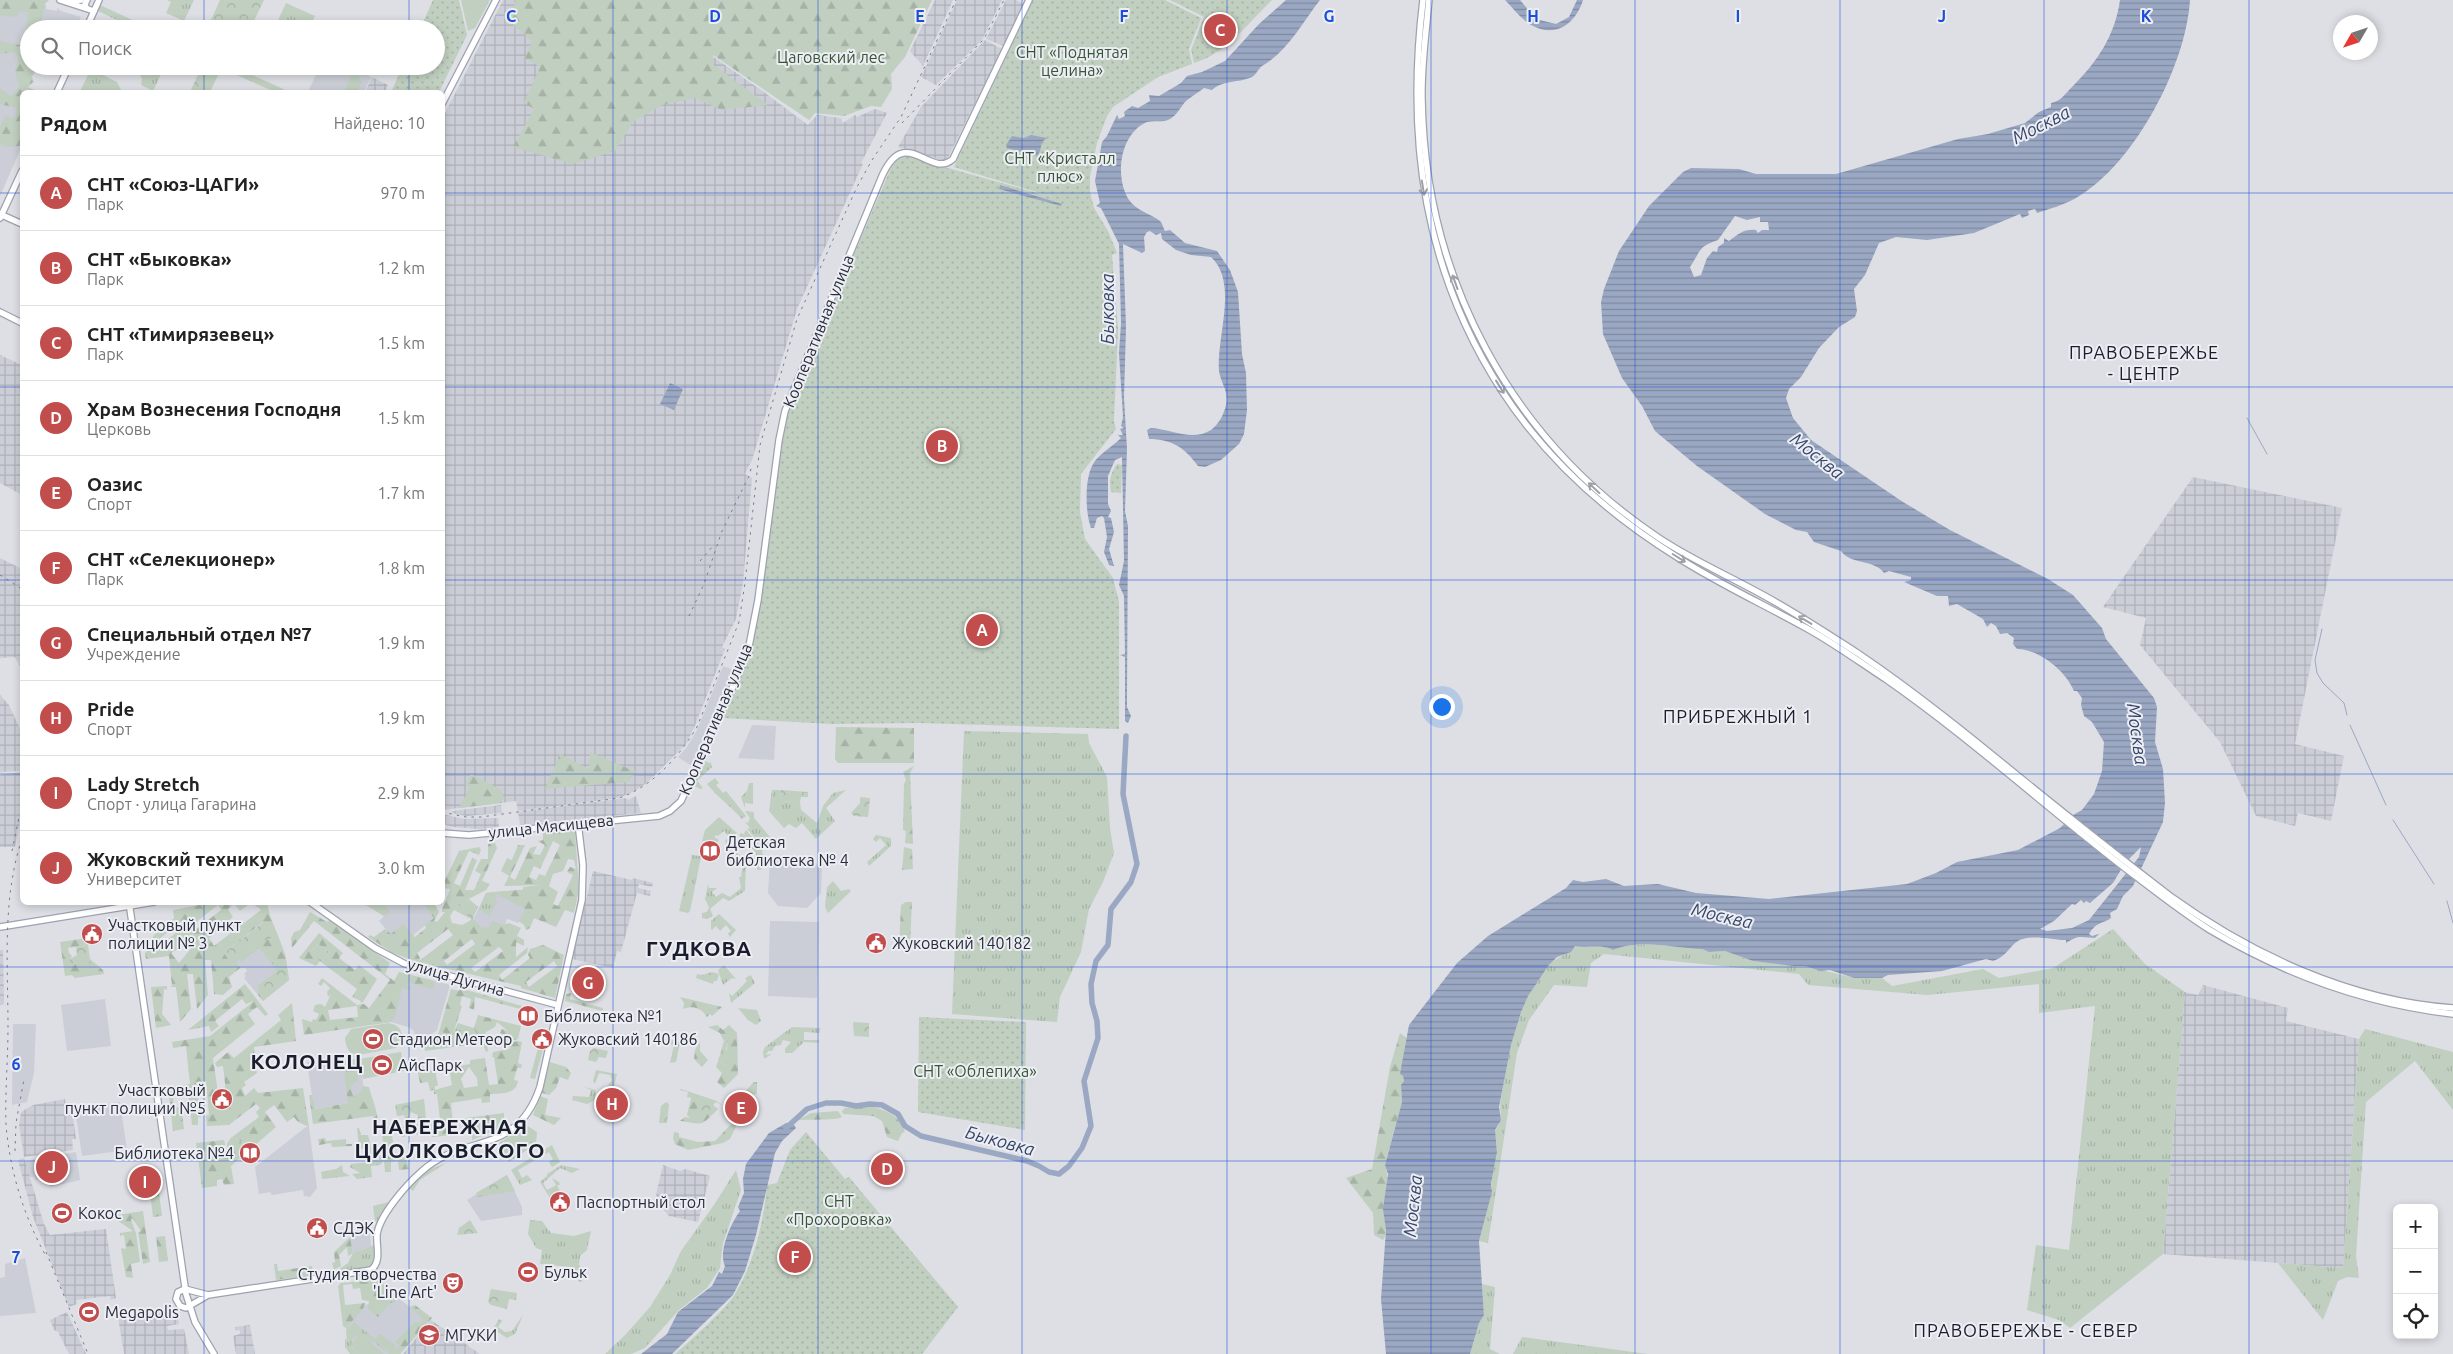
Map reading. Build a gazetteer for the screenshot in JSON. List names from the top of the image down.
{
  "streets": {
    "main road": ["Кооперативная улица", "улица Мясищева", "улица Дугина"]
  },
  "crossings": [
    ["Кооперативная улица", "улица Мясищева"]
  ],
  "districts": [
    "ПРАВОБЕРЕЖЬЕ - ЦЕНТР",
    "ПРИБРЕЖНЫЙ 1",
    "ГУДКОВА",
    "КОЛОНЕЦ",
    "НАБЕРЕЖНАЯ ЦИОЛКОВСКОГО",
    "ПРАВОБЕРЕЖЬЕ - СЕВЕР"
  ],
  "water": ["Москва", "Быковка"],
  "parks": [
    "СНТ «Поднятая целина»",
    "Цаговский лес",
    "СНТ «Кристалл плюс»",
    "СНТ «Облепиха»",
    "СНТ «Прохоровка»"
  ],
  "places": {
    "library": ["Детская библиотека № 4", "Библиотека №1", "Библиотека №4"],
    "public building": [
      "Участковый пункт полиции № 3",
      "Жуковский 140182",
      "Жуковский 140186",
      "Участковый пункт полиции №5",
      "Паспортный стол",
      "СДЭК"
    ],
    "sports": [
      "Стадион Метеор",
      "АйсПарк",
      "Кокос",
      "Бульк",
      "Megapolis"
    ],
    "theatre": ["Студия творчества 'Line Art'"],
    "school or university": ["МГУКИ"]
  },
  "north": "bottom left",
  "page": {
    "pins": [
      "C",
      "B",
      "A",
      "G",
      "H",
      "E",
      "J",
      "D",
      "I",
      "F"
    ],
    "search": "Поиск",
    "heading": ["Рядом", "Найдено: 10"],
    "list": [
      {
        "mark": "A",
        "name": "СНТ «Союз-ЦАГИ»",
        "note": "Парк",
        "value": "970 m"
      },
      {
        "mark": "B",
        "name": "СНТ «Быковка»",
        "note": "Парк",
        "value": "1.2 km"
      },
      {
        "mark": "C",
        "name": "СНТ «Тимирязевец»",
        "note": "Парк",
        "value": "1.5 km"
      },
      {
        "mark": "D",
        "name": "Храм Вознесения Господня",
        "note": "Церковь",
        "value": "1.5 km"
      },
      {
        "mark": "E",
        "name": "Оазис",
        "note": "Спорт",
        "value": "1.7 km"
      },
      {
        "mark": "F",
        "name": "СНТ «Селекционер»",
        "note": "Парк",
        "value": "1.8 km"
      },
      {
        "mark": "G",
        "name": "Специальный отдел №7",
        "note": "Учреждение",
        "value": "1.9 km"
      },
      {
        "mark": "H",
        "name": "Pride",
        "note": "Спорт",
        "value": "1.9 km"
      },
      {
        "mark": "I",
        "name": "Lady Stretch",
        "note": "Спорт · улица Гагарина",
        "value": "2.9 km"
      },
      {
        "mark": "J",
        "name": "Жуковский техникум",
        "note": "Университет",
        "value": "3.0 km"
      }
    ],
    "map_buttons": ["+", "−"]
  },
  "grid": {
    "columns": [
      "C",
      "D",
      "E",
      "F",
      "G",
      "H",
      "I",
      "J",
      "K"
    ],
    "rows": ["6", "7"]
  }
}
